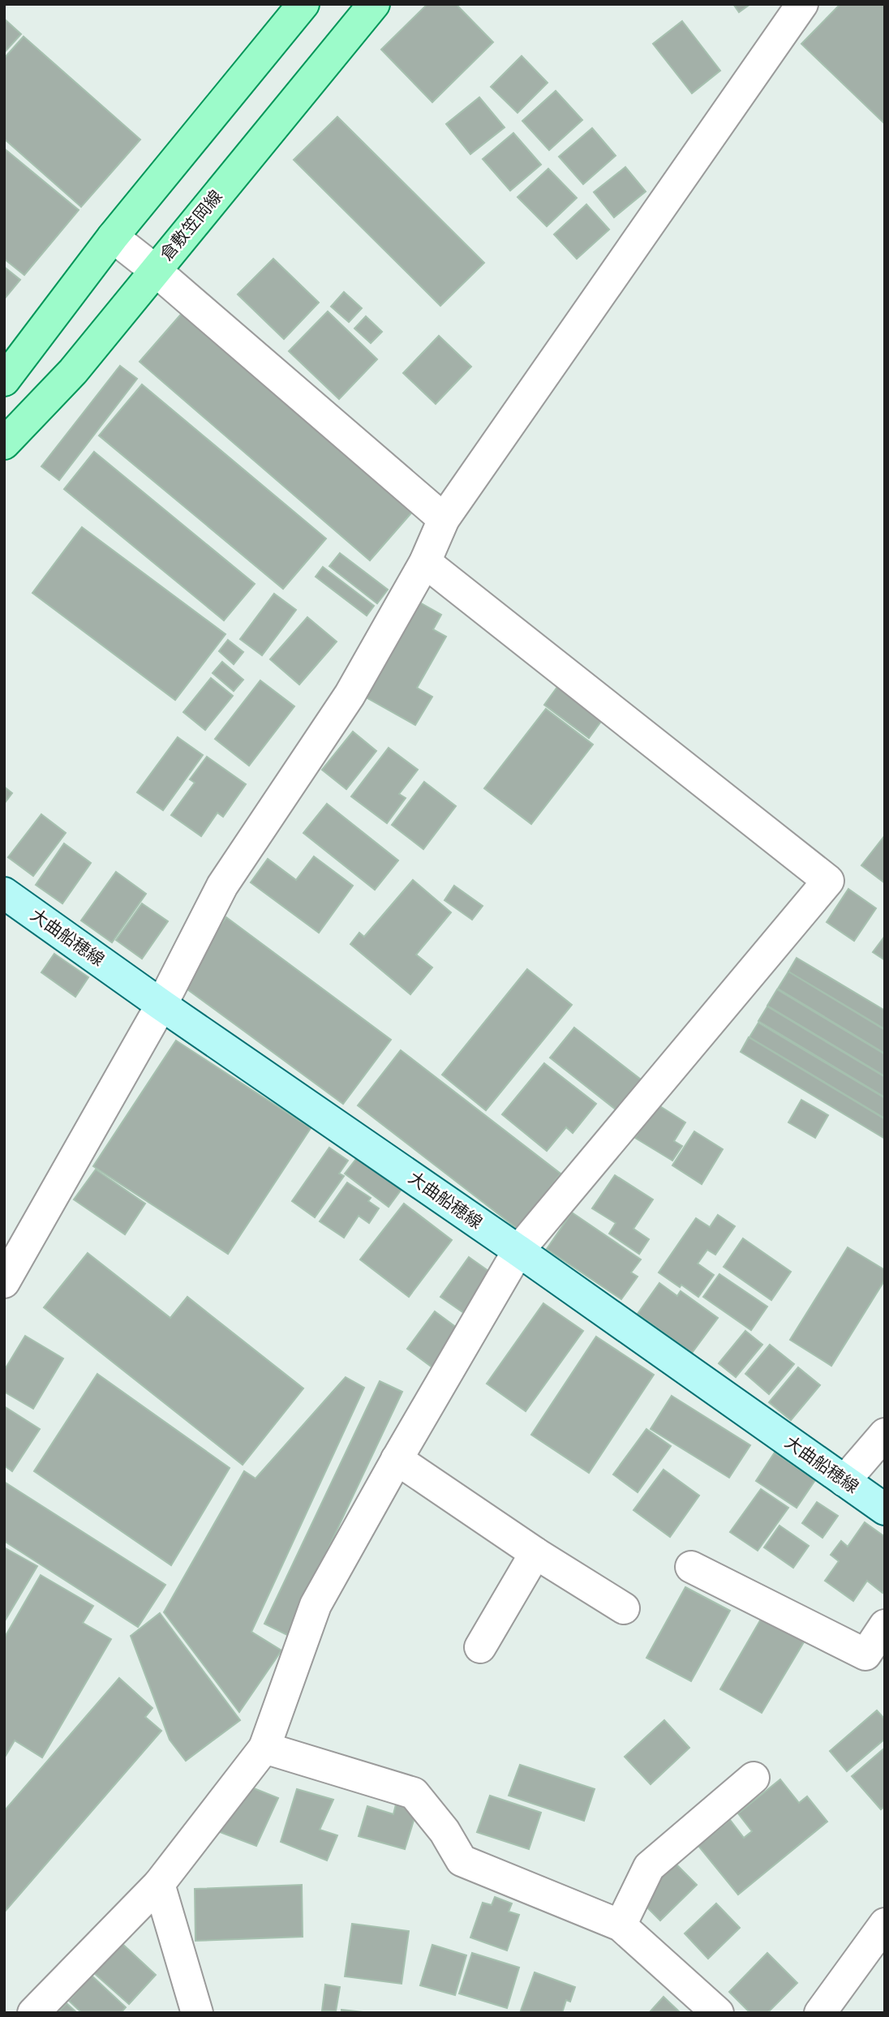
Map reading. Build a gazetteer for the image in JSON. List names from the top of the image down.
{
  "streets": {
    "main road": ["倉敷笠岡線", "大曲船穂線"]
  }
}
